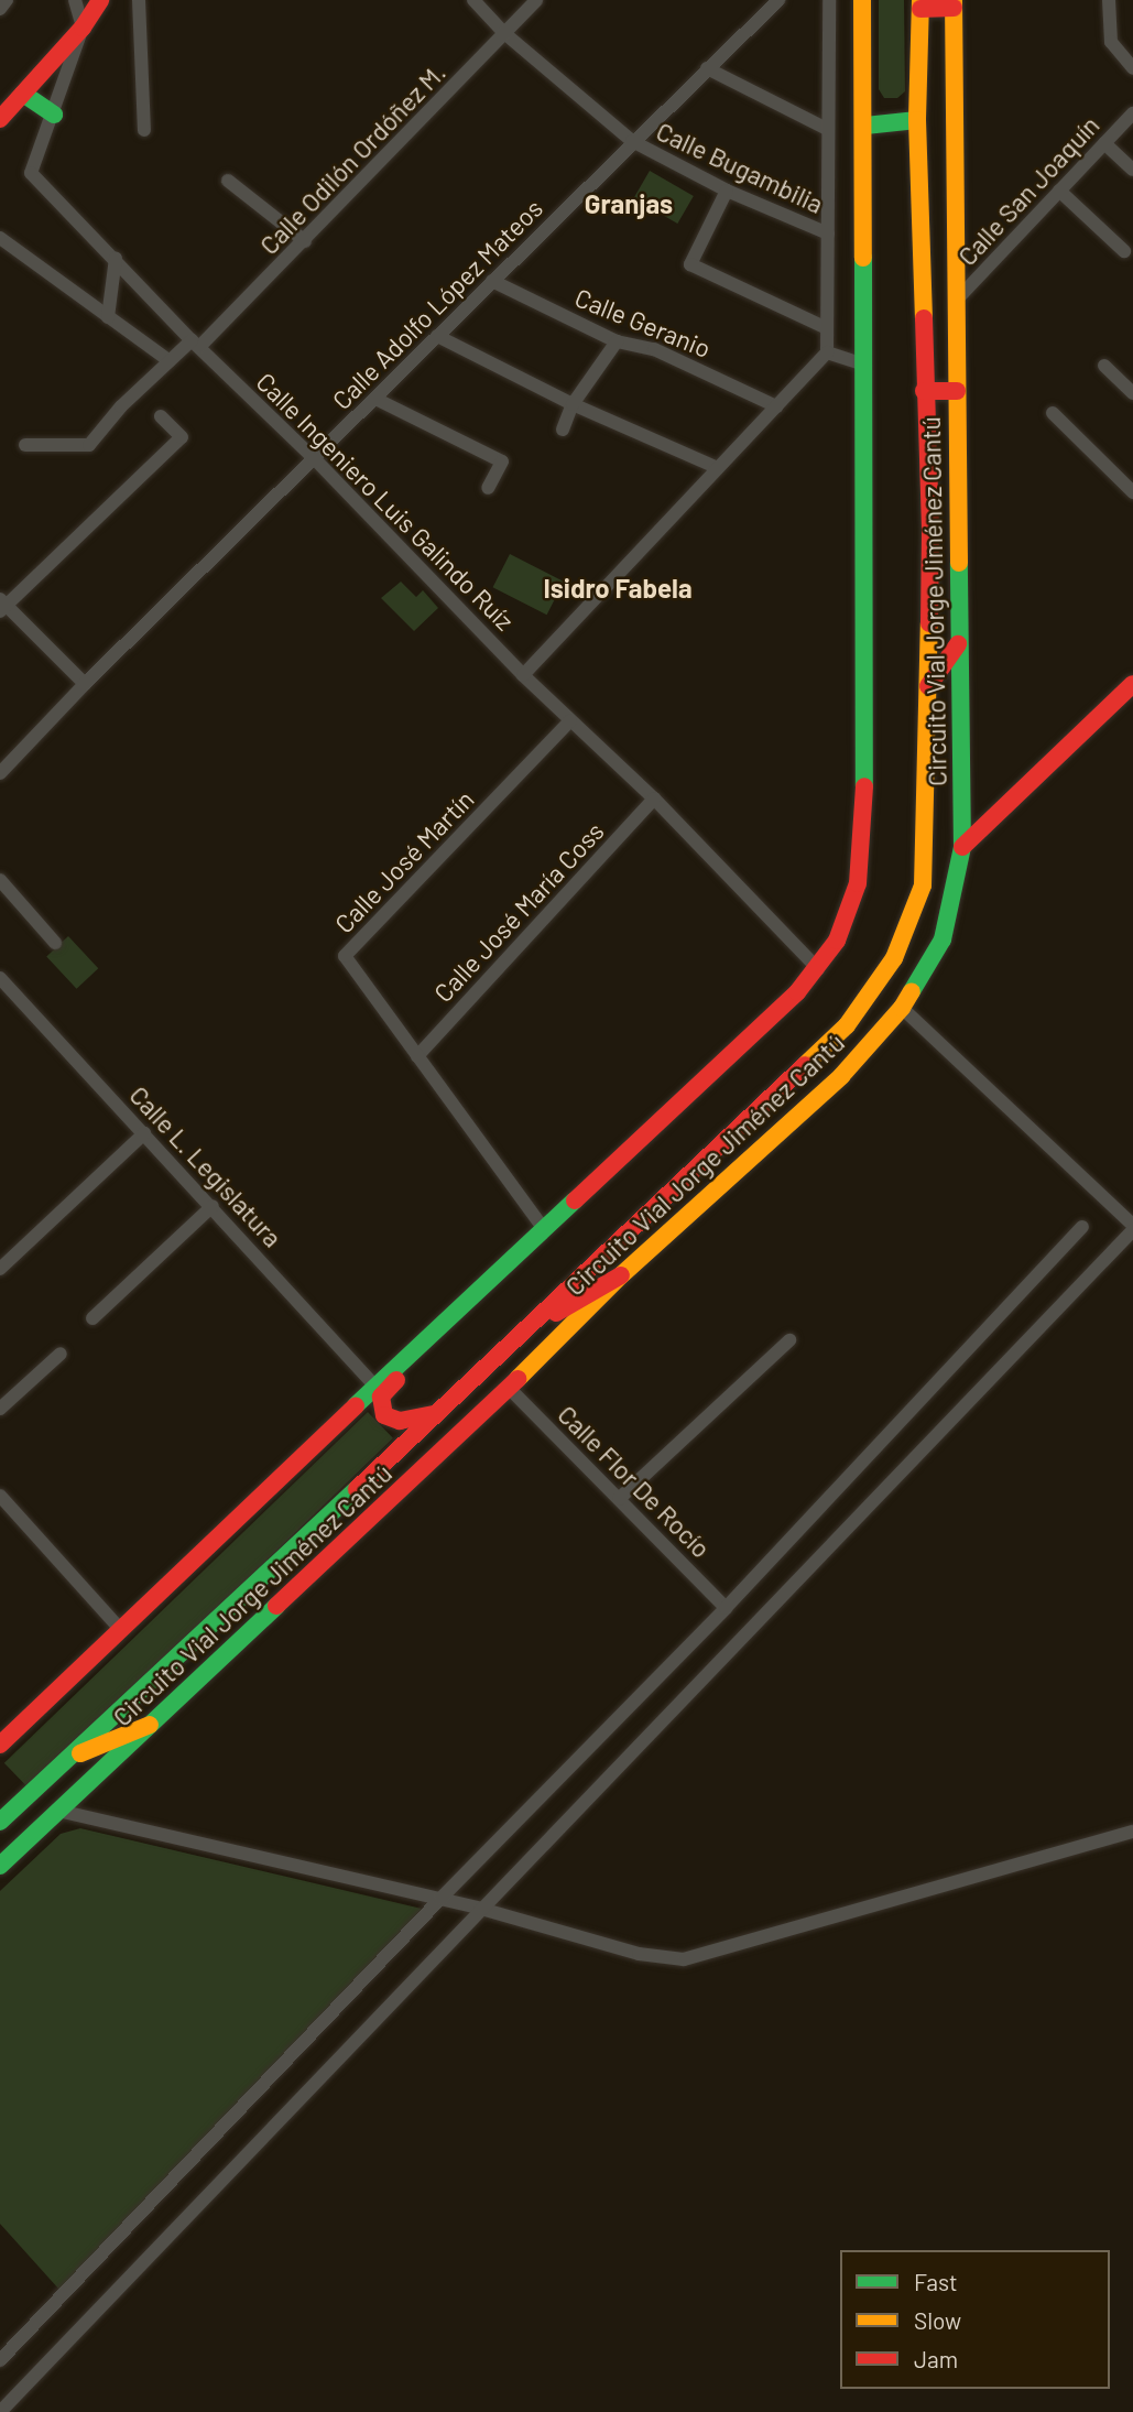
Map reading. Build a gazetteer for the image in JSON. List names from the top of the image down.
{
  "streets": {
    "main road": ["Circuito Vial Jorge Jiménez Cantú"],
    "street": [
      "Calle Odilón Ordóñez M.",
      "Calle Bugambilia",
      "Calle San Joaquín",
      "Calle Adolfo López Mateos",
      "Calle Geranio",
      "Calle Ingeniero Luis Galindo Ruíz",
      "Calle José Martín",
      "Calle José María Coss",
      "Calle L. Legislatura",
      "Calle Flor De Rocío"
    ]
  },
  "crossings": [
    ["Calle Odilón Ordóñez M.", "Calle Bugambilia"],
    ["Calle Odilón Ordóñez M.", "Calle Ingeniero Luis Galindo Ruíz"],
    ["Calle Bugambilia", "Calle Adolfo López Mateos"],
    ["Calle San Joaquín", "Circuito Vial Jorge Jiménez Cantú"],
    ["Calle Adolfo López Mateos", "Calle Geranio"],
    ["Calle Adolfo López Mateos", "Calle Ingeniero Luis Galindo Ruíz"],
    ["Calle Ingeniero Luis Galindo Ruíz", "Calle José Martín"],
    ["Calle Ingeniero Luis Galindo Ruíz", "Calle José María Coss"],
    ["Circuito Vial Jorge Jiménez Cantú", "Calle Flor De Rocío"],
    ["Calle José Martín", "Calle José María Coss"]
  ],
  "districts": ["Granjas", "Isidro Fabela"],
  "legend": ["Fast", "Slow", "Jam"]
}
